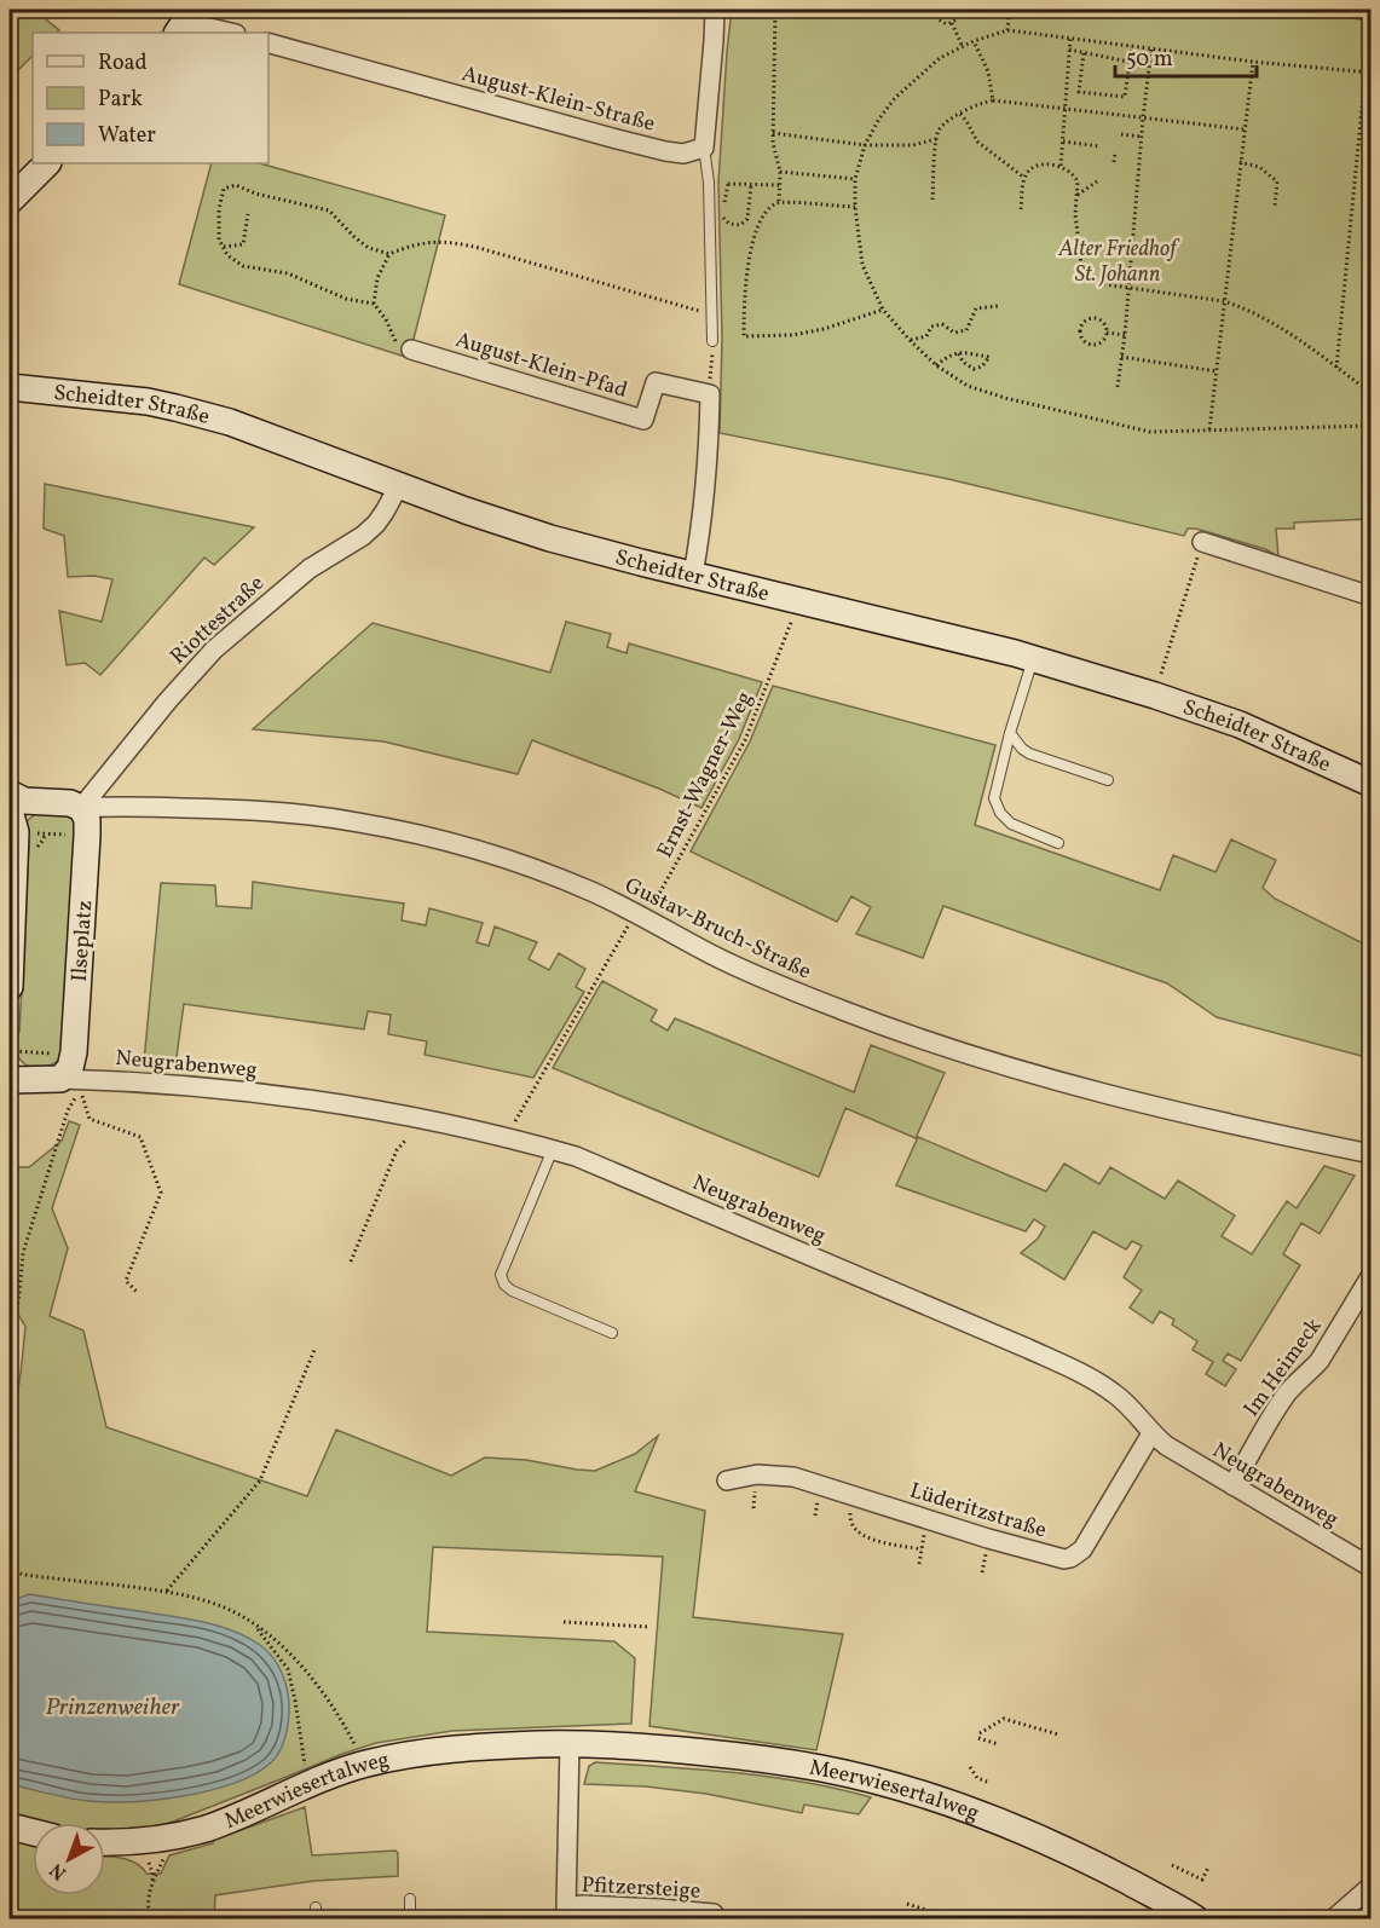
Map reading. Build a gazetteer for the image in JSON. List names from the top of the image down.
{
  "streets": {
    "main road": ["Scheidter Straße", "Ilseplatz", "Meerwiesertalweg"],
    "street": [
      "August-Klein-Straße",
      "August-Klein-Pfad",
      "Riottestraße",
      "Gustav-Bruch-Straße",
      "Neugrabenweg",
      "Im Heimeck",
      "Lüderitzstraße",
      "Pfitzersteige"
    ],
    "path": ["Ernst-Wagner-Weg"]
  },
  "crossings": [
    ["August-Klein-Pfad", "Scheidter Straße"],
    ["Scheidter Straße", "Riottestraße"],
    ["Scheidter Straße", "Ernst-Wagner-Weg"],
    ["Riottestraße", "Gustav-Bruch-Straße"],
    ["Riottestraße", "Ilseplatz"],
    ["Ernst-Wagner-Weg", "Gustav-Bruch-Straße"],
    ["Gustav-Bruch-Straße", "Ilseplatz"],
    ["Ilseplatz", "Neugrabenweg"],
    ["Neugrabenweg", "Im Heimeck"],
    ["Neugrabenweg", "Lüderitzstraße"],
    ["Meerwiesertalweg", "Pfitzersteige"]
  ],
  "water": ["Prinzenweiher"],
  "parks": ["Alter Friedhof St. Johann"],
  "legend": ["Road", "Park", "Water"],
  "scale_bar": "50 m",
  "north": "bottom left"
}
